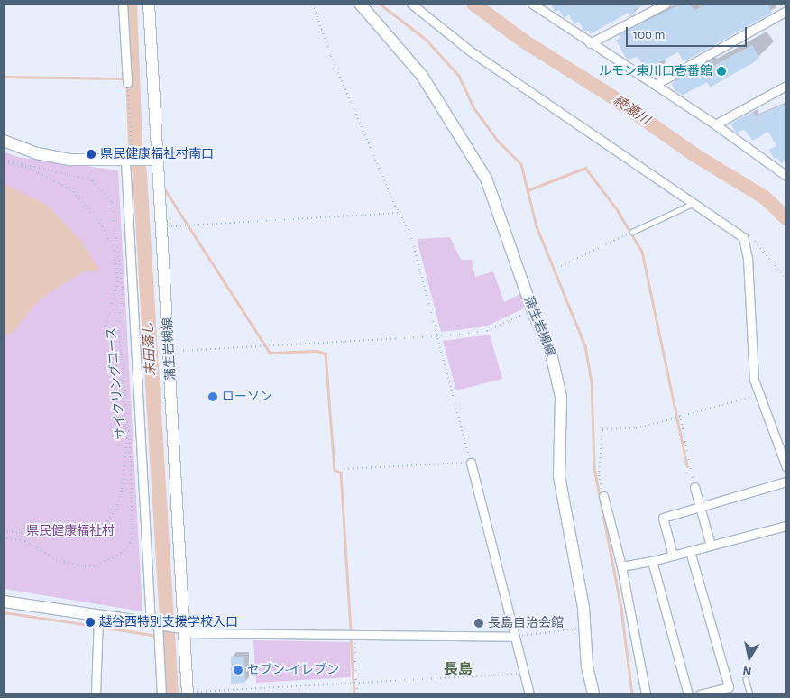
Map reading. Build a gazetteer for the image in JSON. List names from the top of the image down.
{
  "streets": {
    "main road": ["蒲生岩槻線"],
    "path": ["サイクリングコース"]
  },
  "districts": ["長島"],
  "water": ["綾瀬川", "末田落し"],
  "parks": ["県民健康福祉村"],
  "places": [
    "ルモン東川口壱番館",
    "県民健康福祉村南口",
    "ローソン",
    "越谷西特別支援学校入口",
    "長島自治会館",
    "セブン-イレブン"
  ],
  "scale_bar": "100 m",
  "north": "bottom"
}
